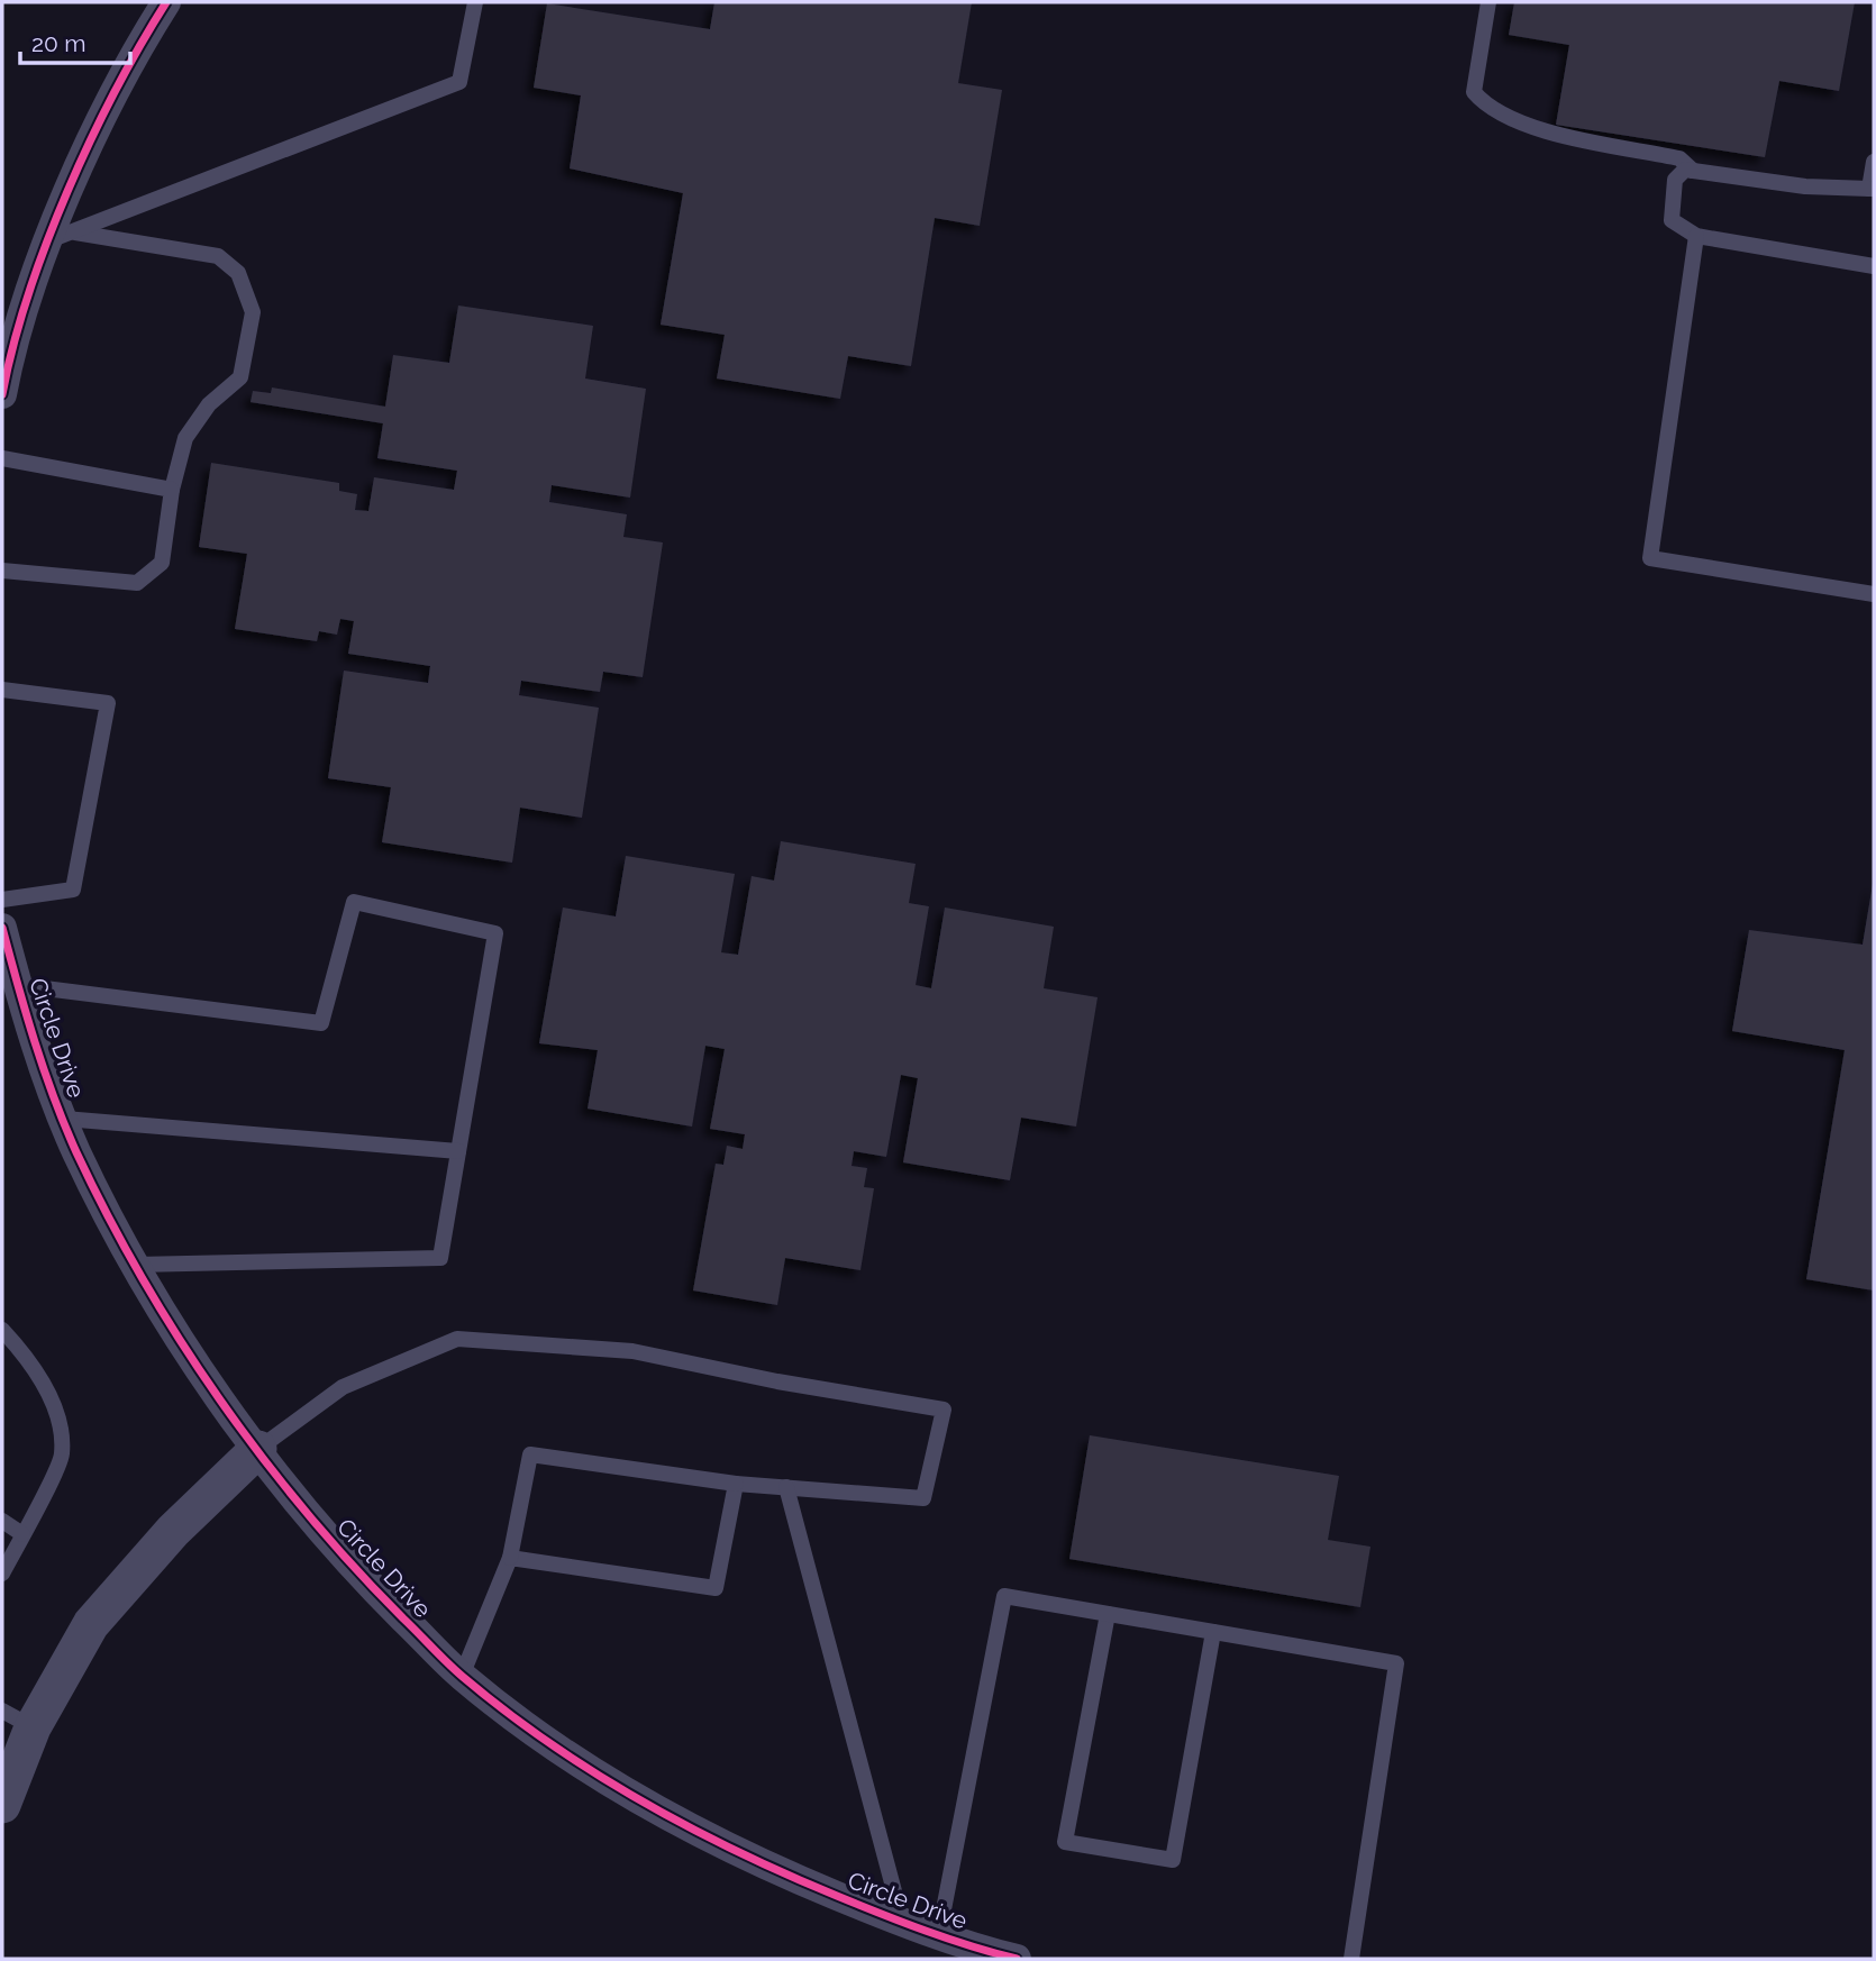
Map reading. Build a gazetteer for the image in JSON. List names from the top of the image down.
{
  "streets": {
    "street": ["Circle Drive"]
  },
  "scale_bar": "20 m"
}
